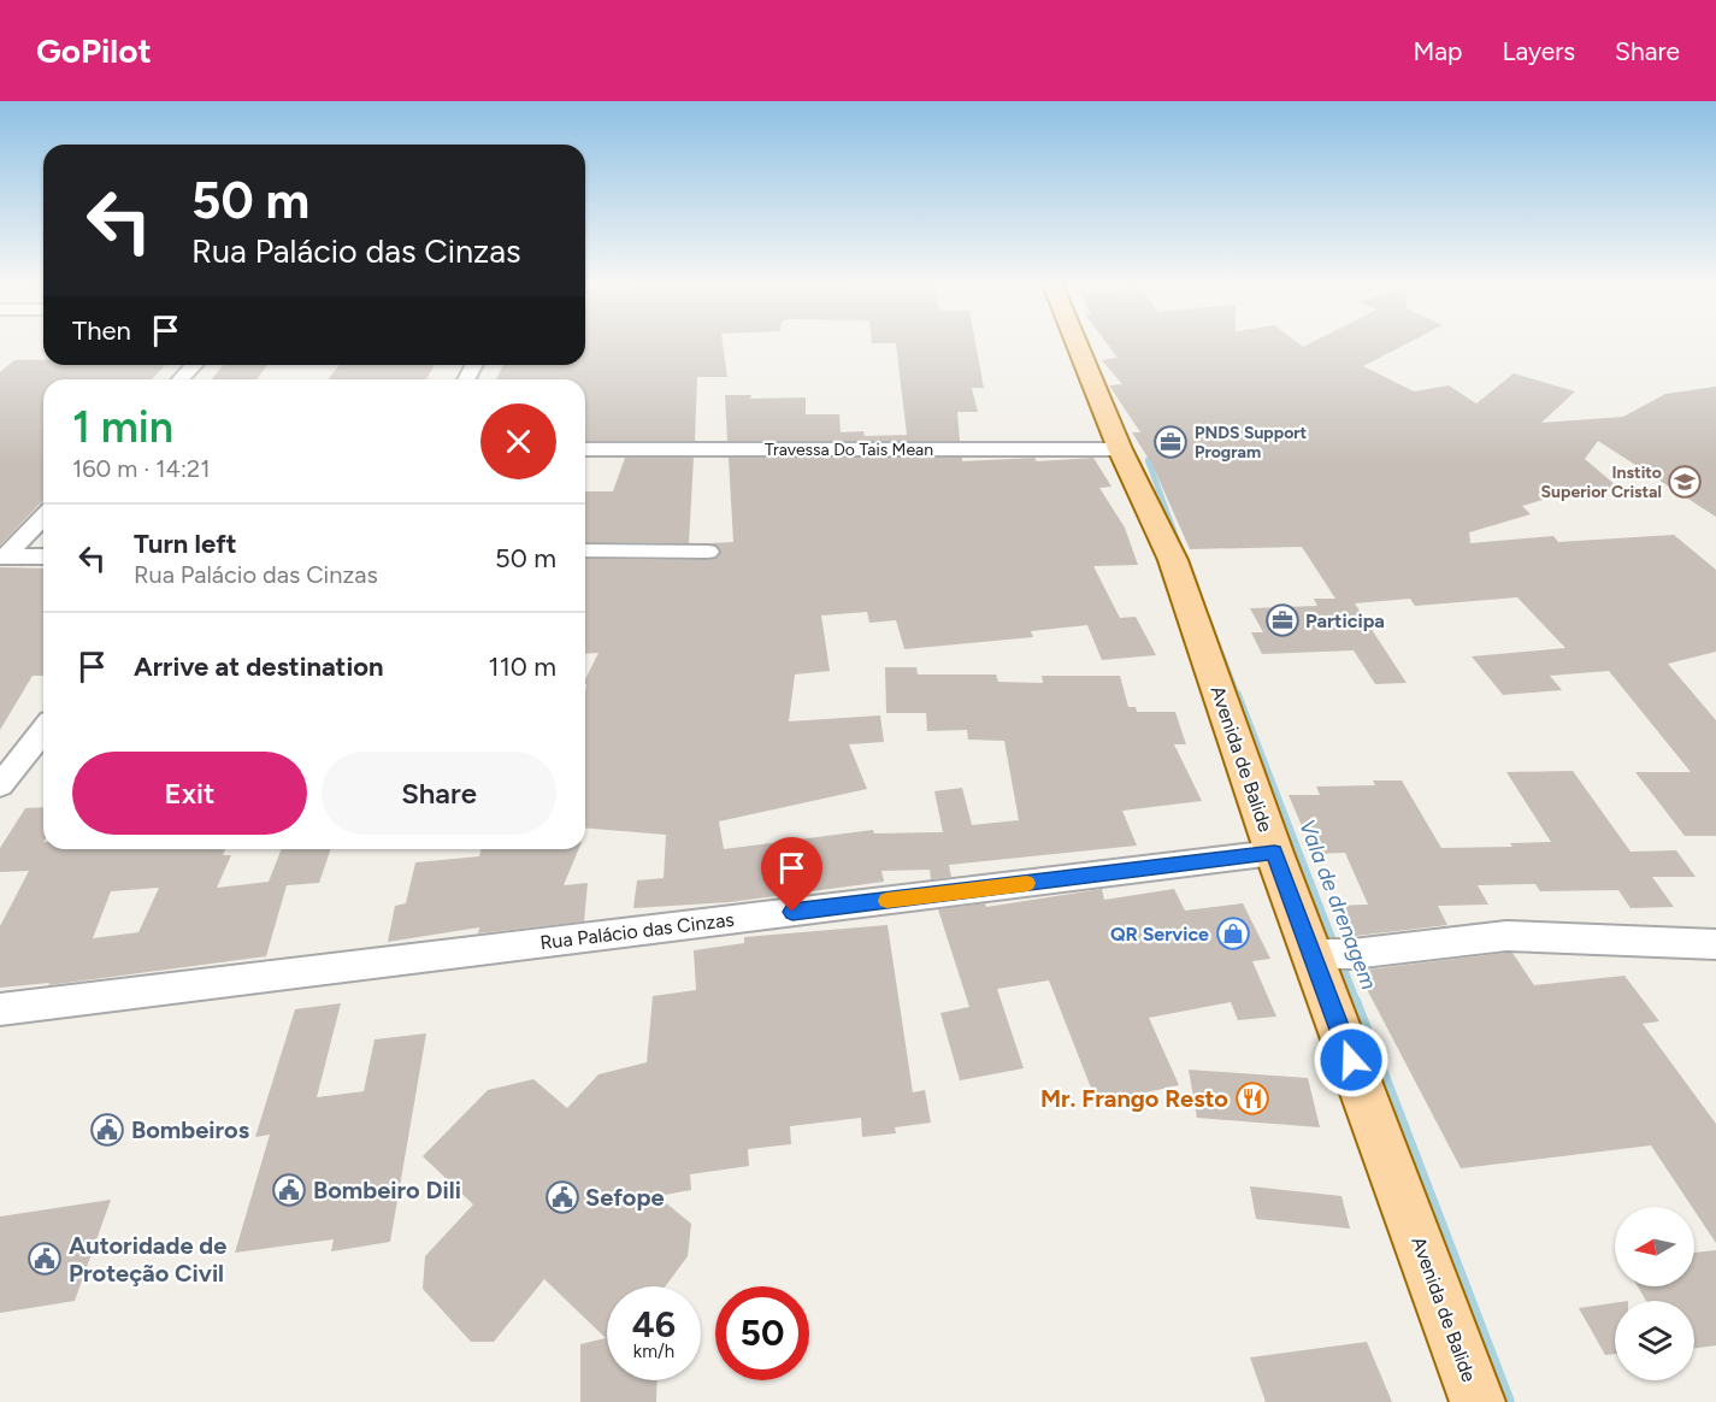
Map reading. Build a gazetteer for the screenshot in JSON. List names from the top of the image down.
{
  "streets": {
    "main road": ["Avenida de Balide"],
    "street": ["Travessa Do Tais Mean", "Rua Palácio das Cinzas"]
  },
  "crossings": [
    ["Travessa Do Tais Mean", "Avenida de Balide"],
    ["Avenida de Balide", "Rua Palácio das Cinzas"]
  ],
  "water": ["Vala de drenagem"],
  "places": {
    "office": ["PNDS Support Program", "Participa"],
    "school or university": ["Instito Superior Cristal"],
    "shop": ["QR Service"],
    "restaurant": ["Mr. Frango Resto"],
    "public building": [
      "Bombeiros",
      "Bombeiro Dili",
      "Sefope",
      "Autoridade de Proteção Civil"
    ]
  },
  "north": "left",
  "page": {
    "header": "GoPilot",
    "nav": ["Map", "Layers", "Share"],
    "turn": ["50 m", "Rua Palácio das Cinzas"],
    "then": "Then",
    "heading": ["1 min", "160 m · 14:21"],
    "list": [
      {
        "name": "Turn left",
        "note": "Rua Palácio das Cinzas",
        "value": "50 m"
      },
      {
        "name": "Arrive at destination",
        "value": "110 m"
      }
    ],
    "buttons": ["Exit", "Share"],
    "speed": "46 km/h",
    "limit": "50"
  }
}
